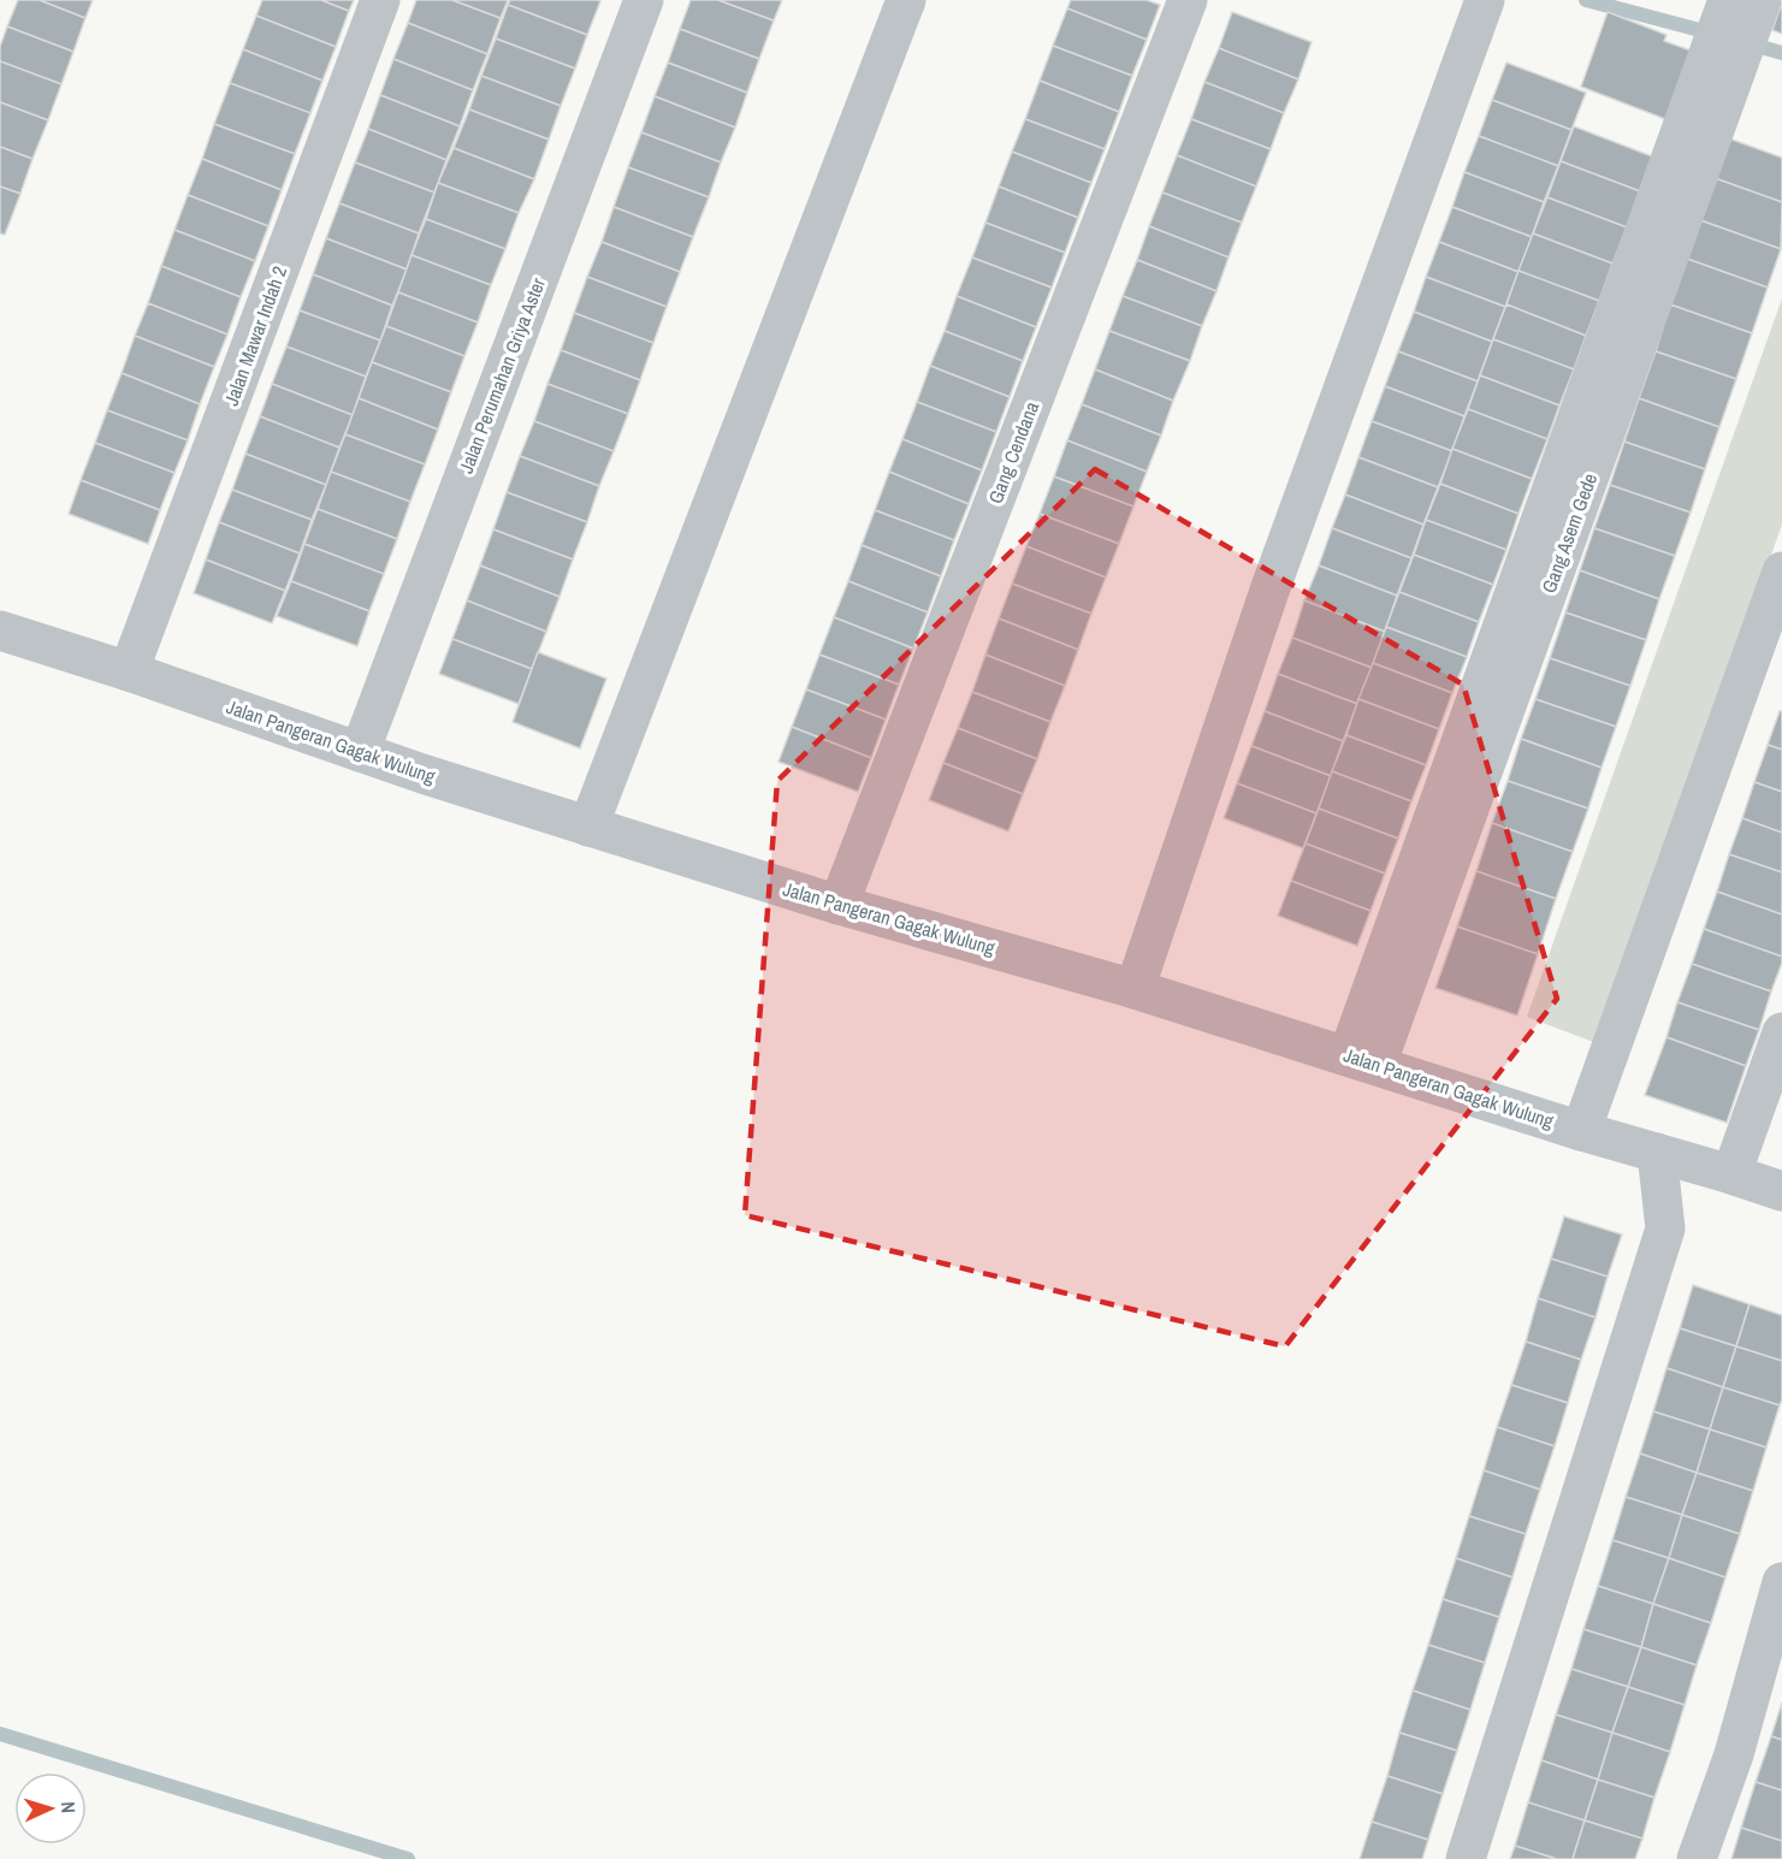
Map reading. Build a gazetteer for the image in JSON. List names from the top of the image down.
{
  "streets": {
    "street": [
      "Jalan Mawar Indah 2",
      "Jalan Perumahan Griya Aster",
      "Gang Cendana",
      "Gang Asem Gede",
      "Jalan Pangeran Gagak Wulung"
    ]
  },
  "crossings": [
    ["Jalan Mawar Indah 2", "Jalan Pangeran Gagak Wulung"],
    ["Jalan Perumahan Griya Aster", "Jalan Pangeran Gagak Wulung"],
    ["Gang Cendana", "Jalan Pangeran Gagak Wulung"],
    ["Gang Asem Gede", "Jalan Pangeran Gagak Wulung"]
  ],
  "north": "right"
}
